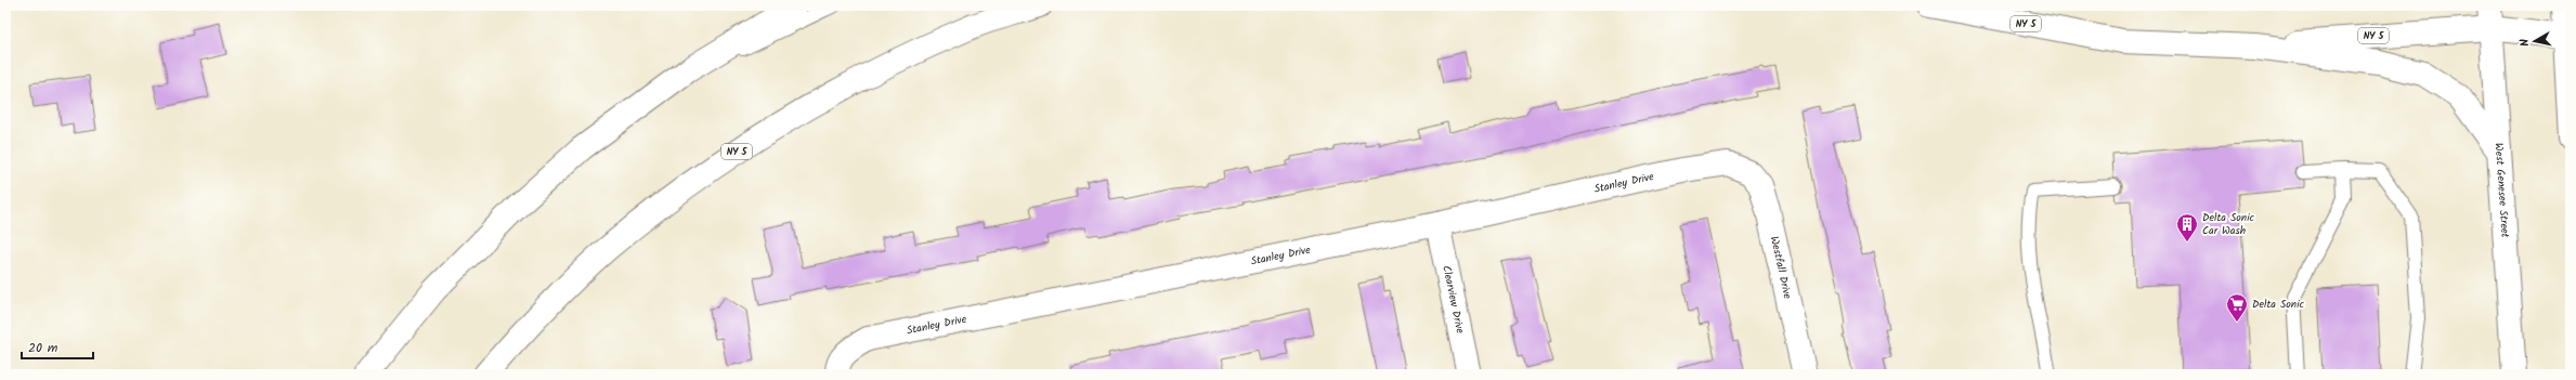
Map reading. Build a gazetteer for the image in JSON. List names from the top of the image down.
{
  "streets": {
    "main road": [
      "NY 5",
      "Stanley Drive",
      "West Genesee Street",
      "Westfall Drive",
      "Clearview Drive"
    ]
  },
  "crossings": [
    ["NY 5", "West Genesee Street"],
    ["Stanley Drive", "Westfall Drive"],
    ["Stanley Drive", "Clearview Drive"]
  ],
  "places": {
    "building": ["Delta Sonic Car Wash"],
    "supermarket": ["Delta Sonic"]
  },
  "scale_bar": "20 m",
  "north": "left"
}
